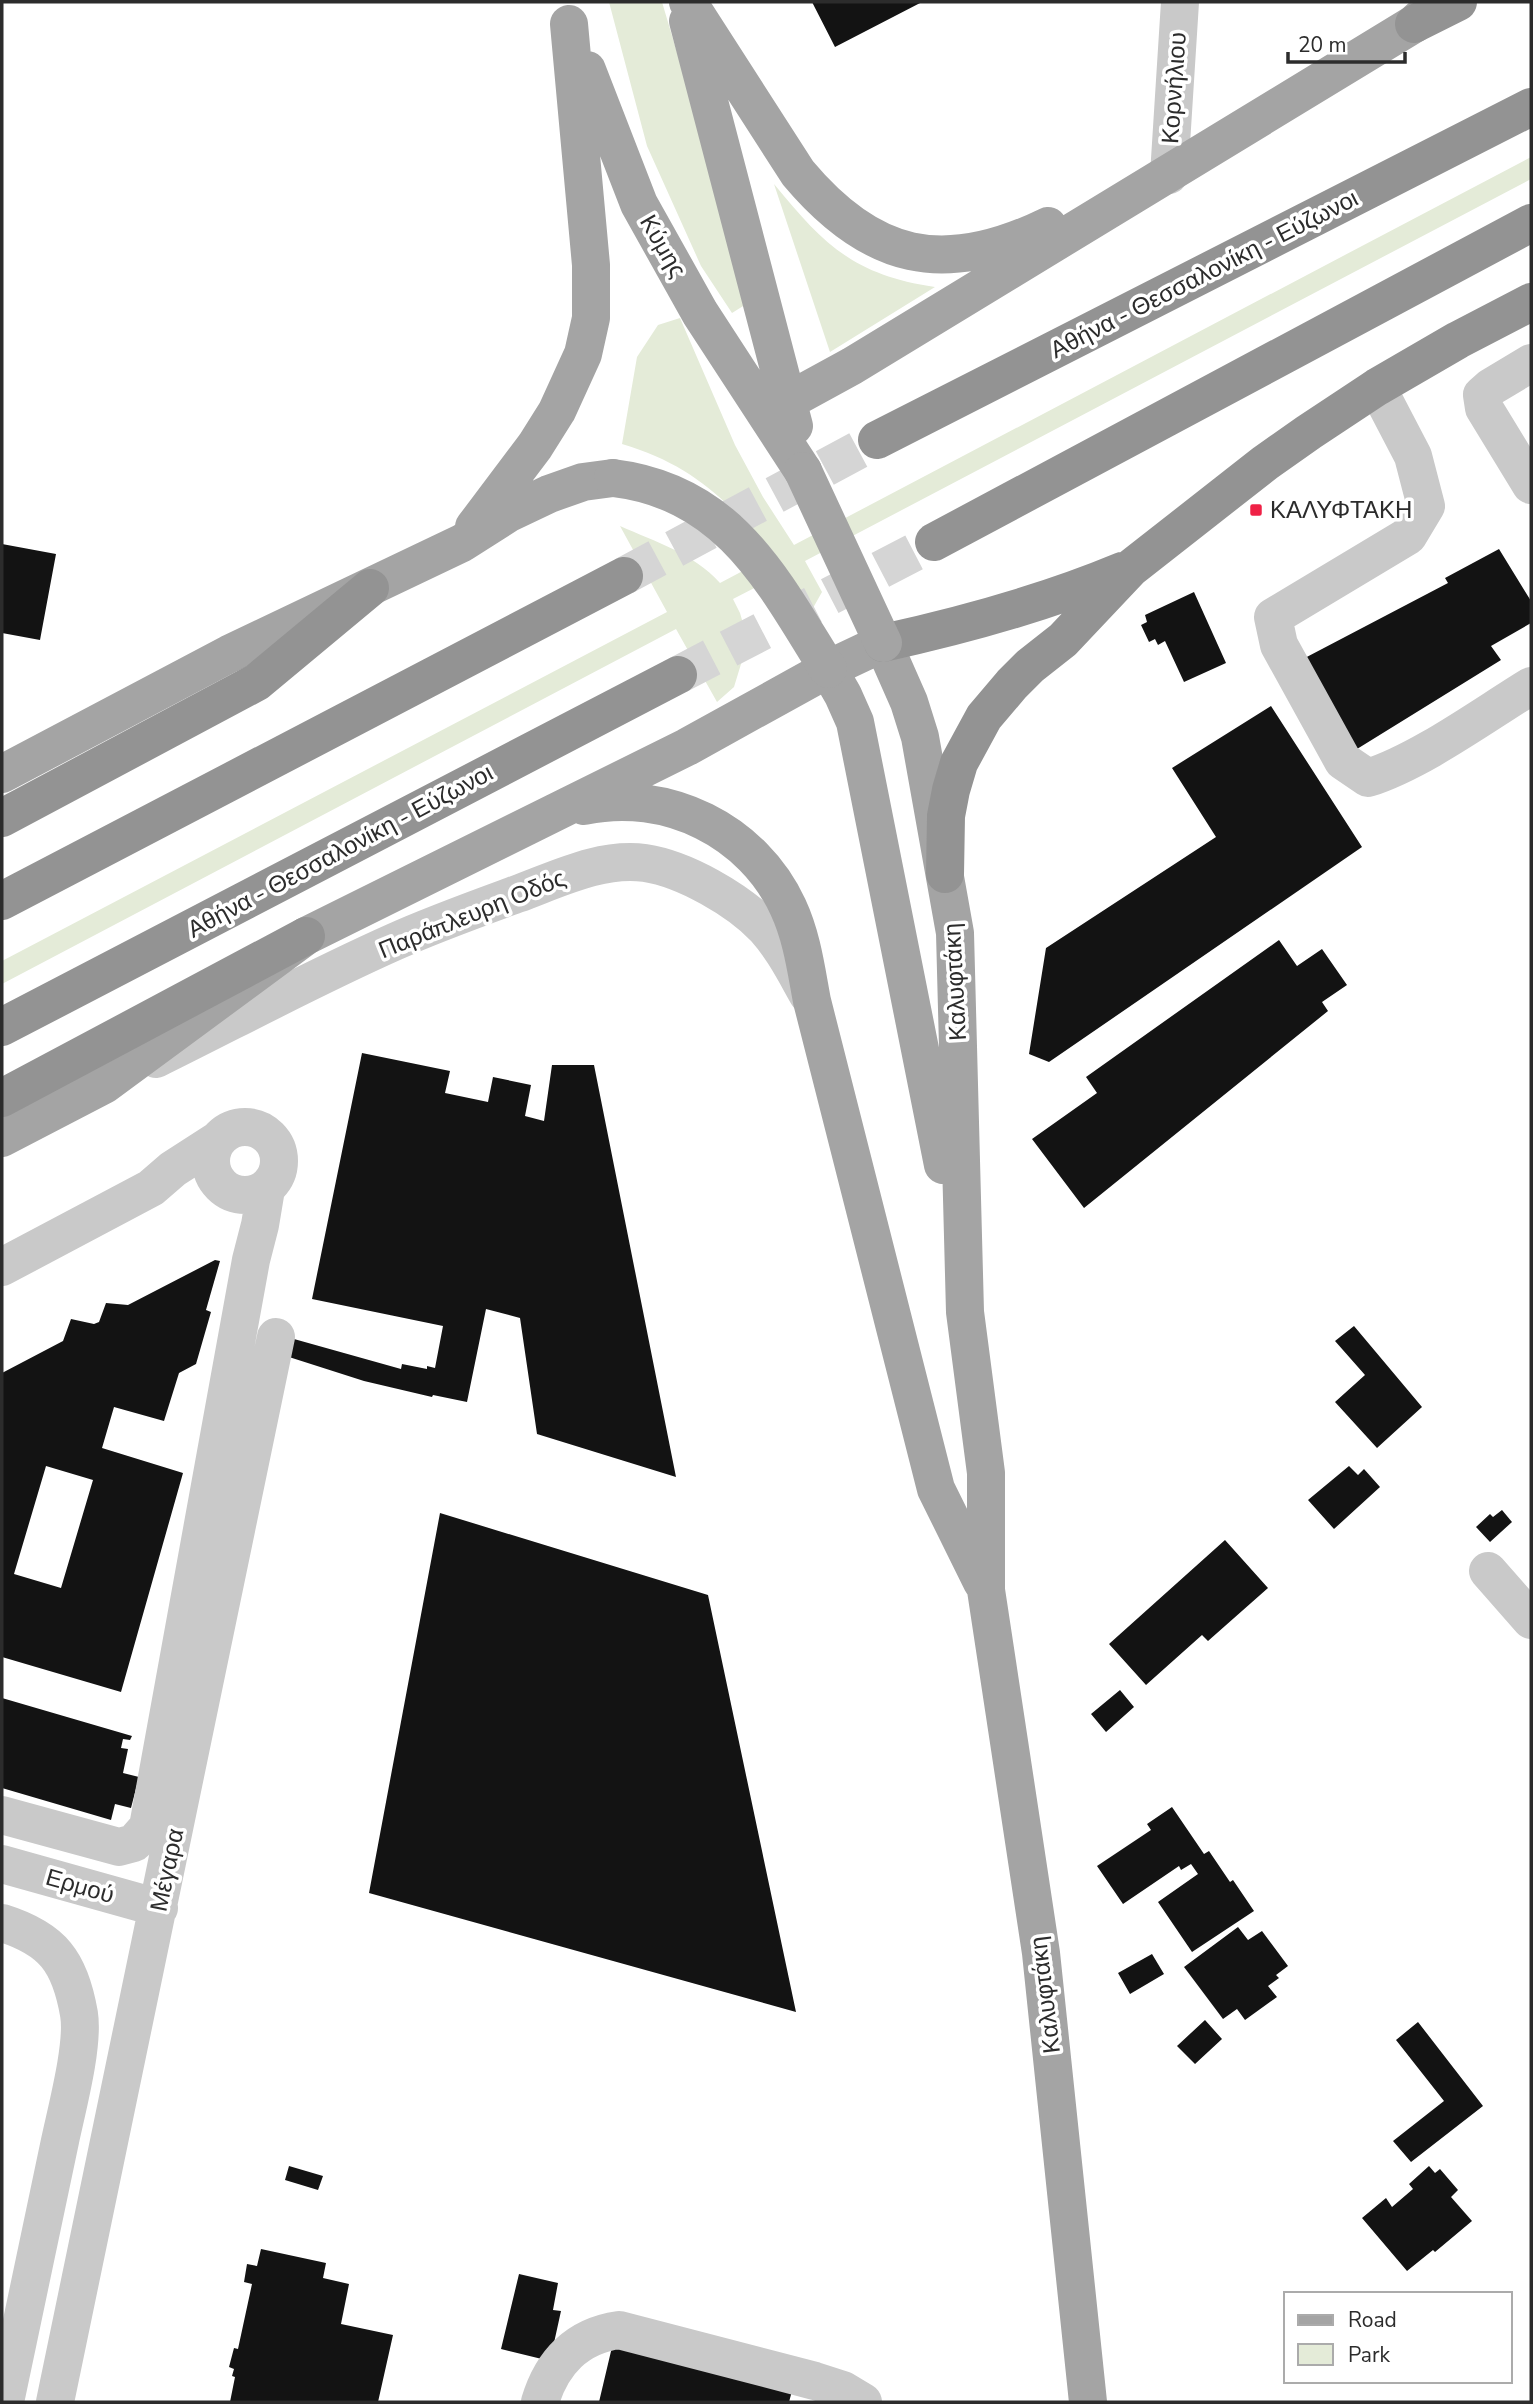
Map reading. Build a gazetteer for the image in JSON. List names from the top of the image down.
{
  "streets": {
    "highway": ["Αθήνα - Θεσσαλονίκη - Εύζωνοι"],
    "main road": ["Κύμης", "Καλυφτάκη"],
    "street": [
      "Κορνήλιου",
      "Παράπλευρη Οδός",
      "Μέγαρα",
      "Ερμού"
    ]
  },
  "crossings": [
    ["Κύμης", "Καλυφτάκη"],
    ["Παράπλευρη Οδός", "Καλυφτάκη"],
    ["Μέγαρα", "Ερμού"]
  ],
  "places": {
    "transit": ["ΚΑΛΥΦΤΑΚΗ"]
  },
  "legend": ["Road", "Park"],
  "scale_bar": "20 m"
}
